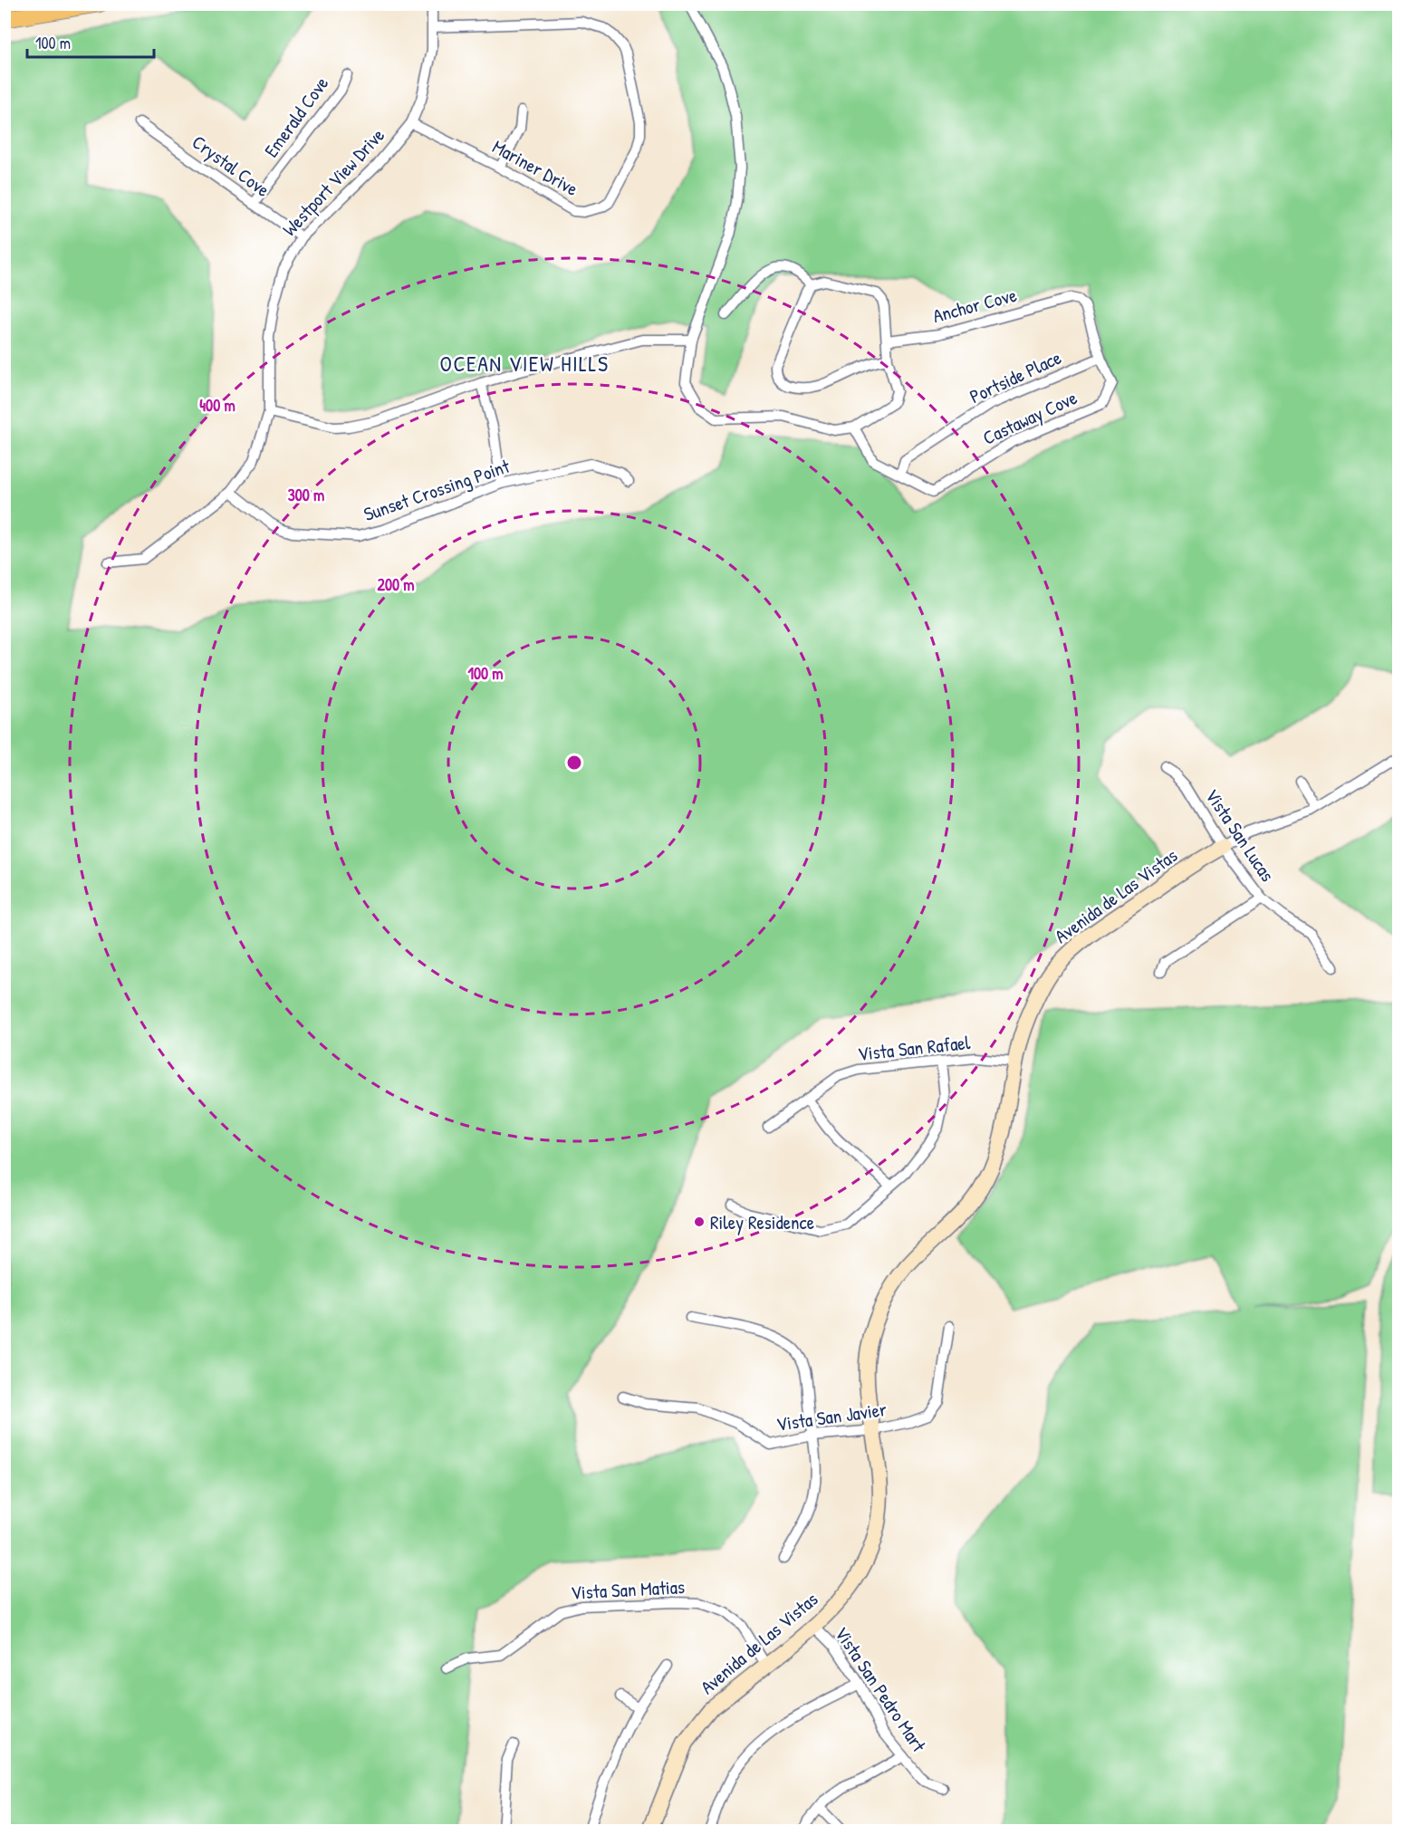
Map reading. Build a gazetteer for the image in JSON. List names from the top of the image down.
{
  "streets": {
    "street": [
      "Emerald Cove",
      "Crystal Cove",
      "Mariner Drive",
      "Westport View Drive",
      "Anchor Cove",
      "Portside Place",
      "Castaway Cove",
      "Sunset Crossing Point",
      "Vista San Lucas",
      "Avenida de Las Vistas",
      "Vista San Rafael",
      "Vista San Javier",
      "Vista San Matias",
      "Vista San Pedro Mart"
    ]
  },
  "crossings": [
    ["Emerald Cove", "Crystal Cove"],
    ["Crystal Cove", "Westport View Drive"],
    ["Mariner Drive", "Westport View Drive"],
    ["Westport View Drive", "Sunset Crossing Point"],
    ["Anchor Cove", "Castaway Cove"],
    ["Portside Place", "Castaway Cove"],
    ["Vista San Lucas", "Avenida de Las Vistas"],
    ["Avenida de Las Vistas", "Vista San Rafael"],
    ["Avenida de Las Vistas", "Vista San Javier"],
    ["Avenida de Las Vistas", "Vista San Matias"],
    ["Avenida de Las Vistas", "Vista San Pedro Mart"]
  ],
  "districts": ["OCEAN VIEW HILLS"],
  "places": ["Riley Residence"],
  "scale_bar": "100 m",
  "rings": [
    "400 m",
    "300 m",
    "200 m",
    "100 m"
  ]
}
